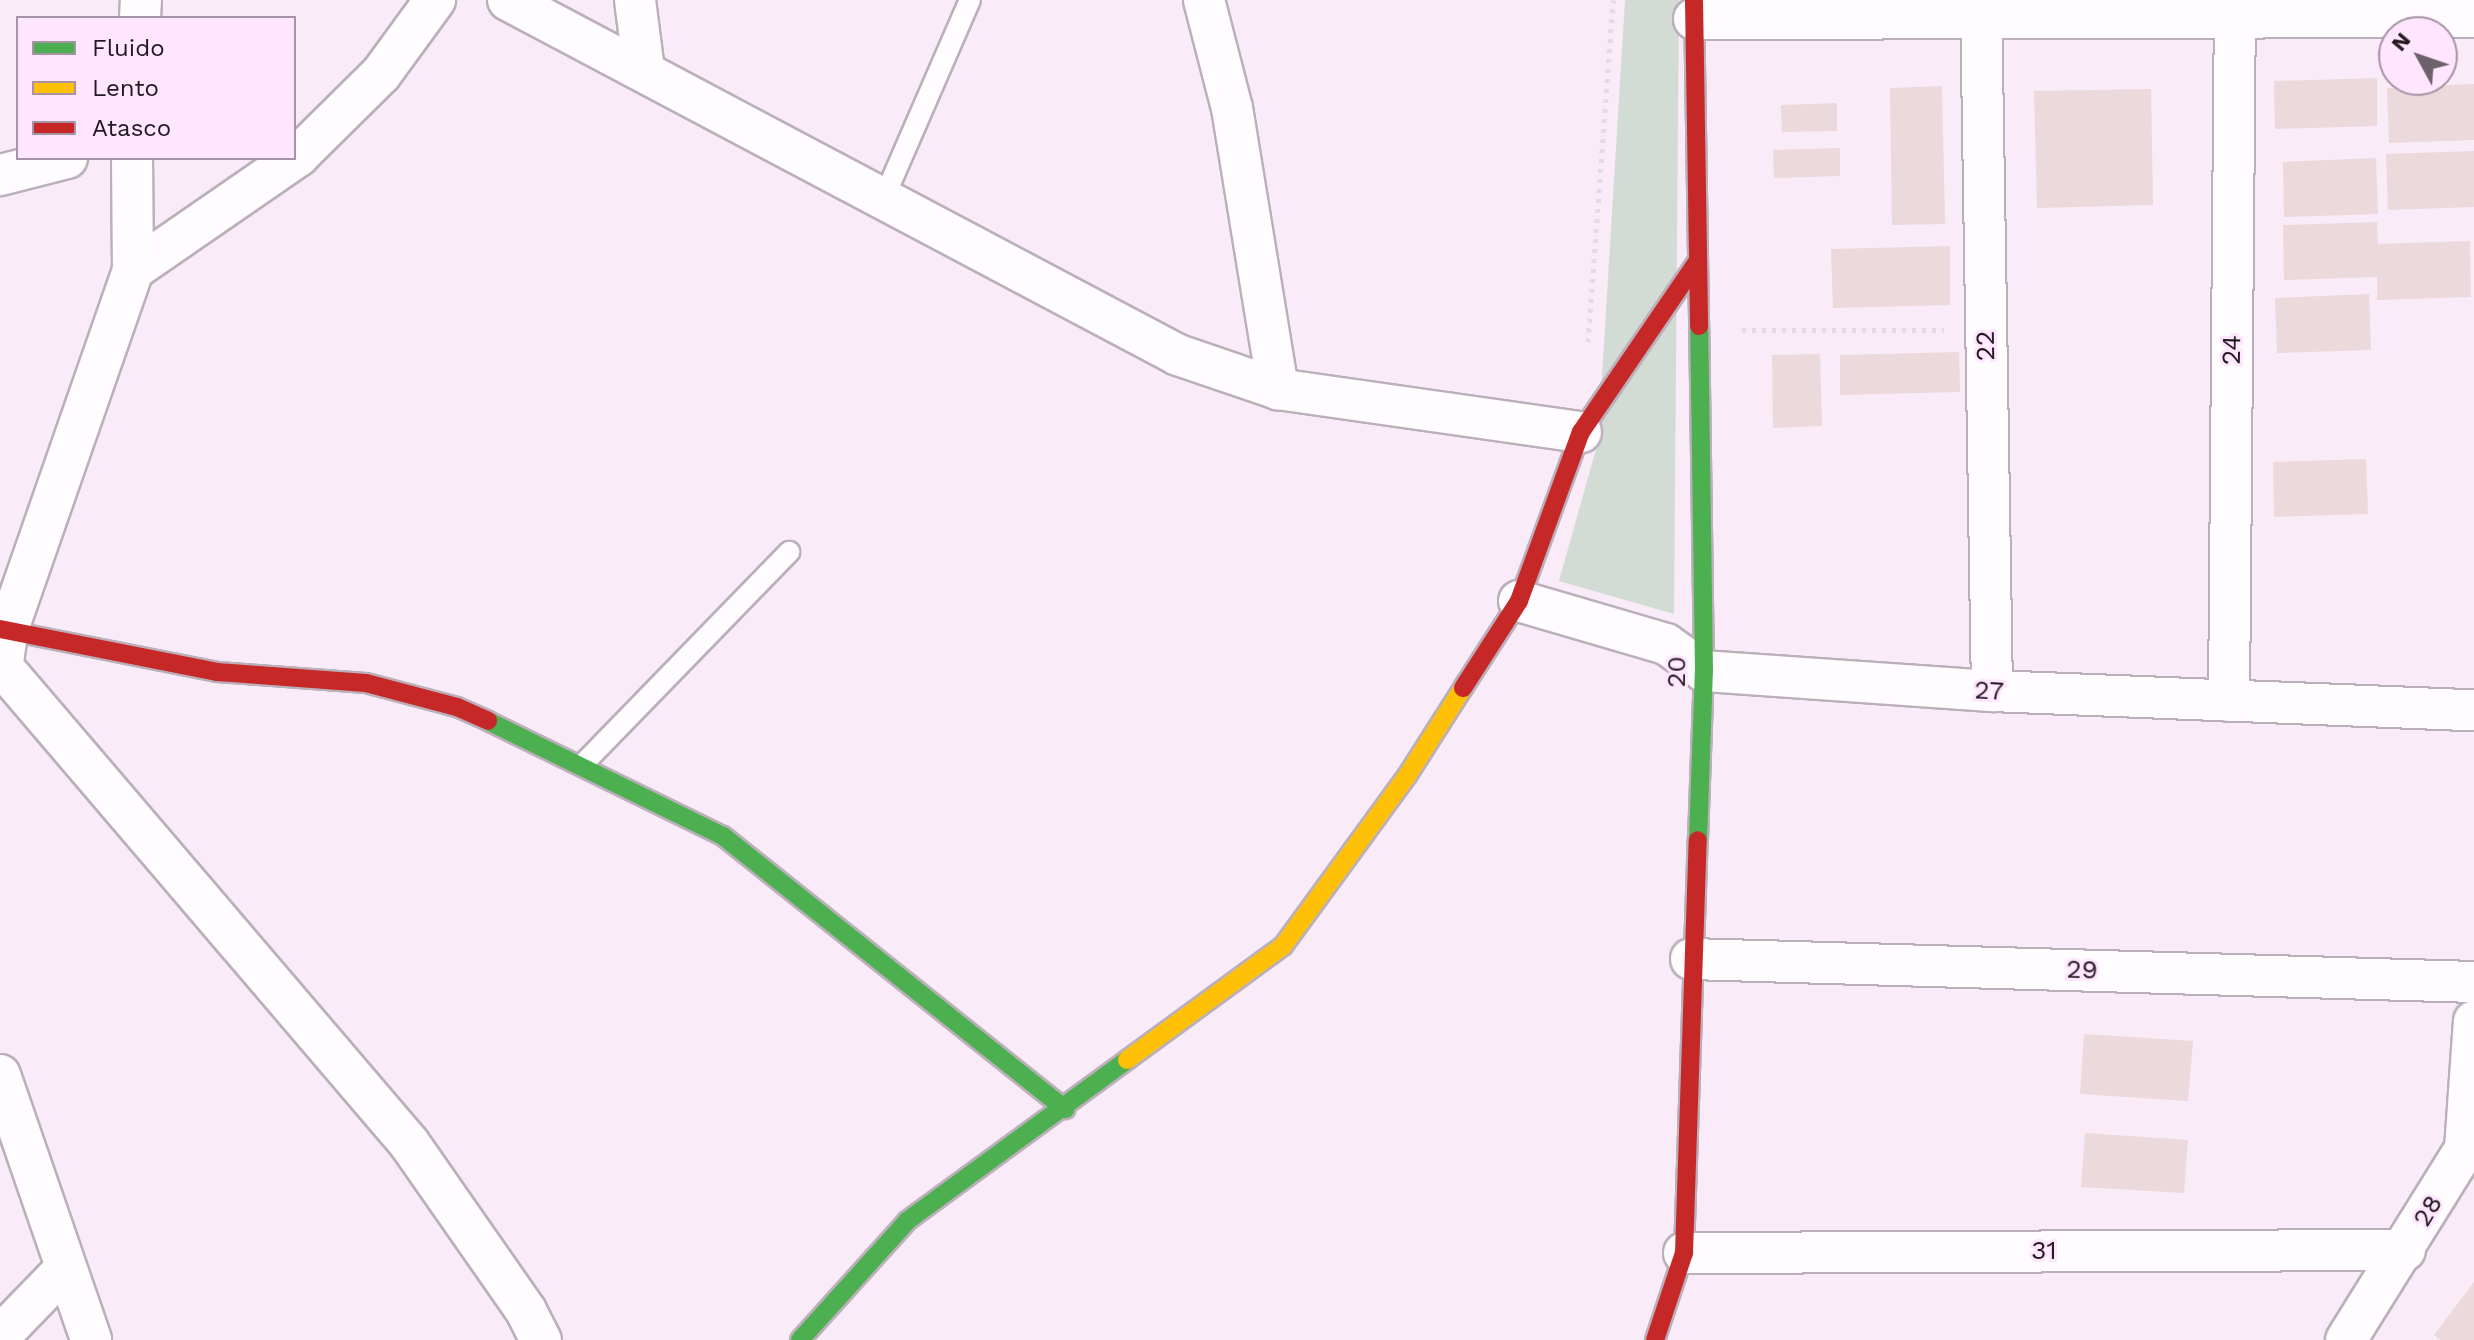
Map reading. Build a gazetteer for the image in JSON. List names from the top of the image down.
{
  "streets": {
    "street": [
      "22",
      "24",
      "20",
      "27",
      "29",
      "28",
      "31"
    ]
  },
  "crossings": [
    ["22", "27"],
    ["24", "27"],
    ["20", "27"],
    ["20", "29"],
    ["20", "31"],
    ["28", "31"]
  ],
  "legend": ["Fluido", "Lento", "Atasco"],
  "north": "top left"
}
